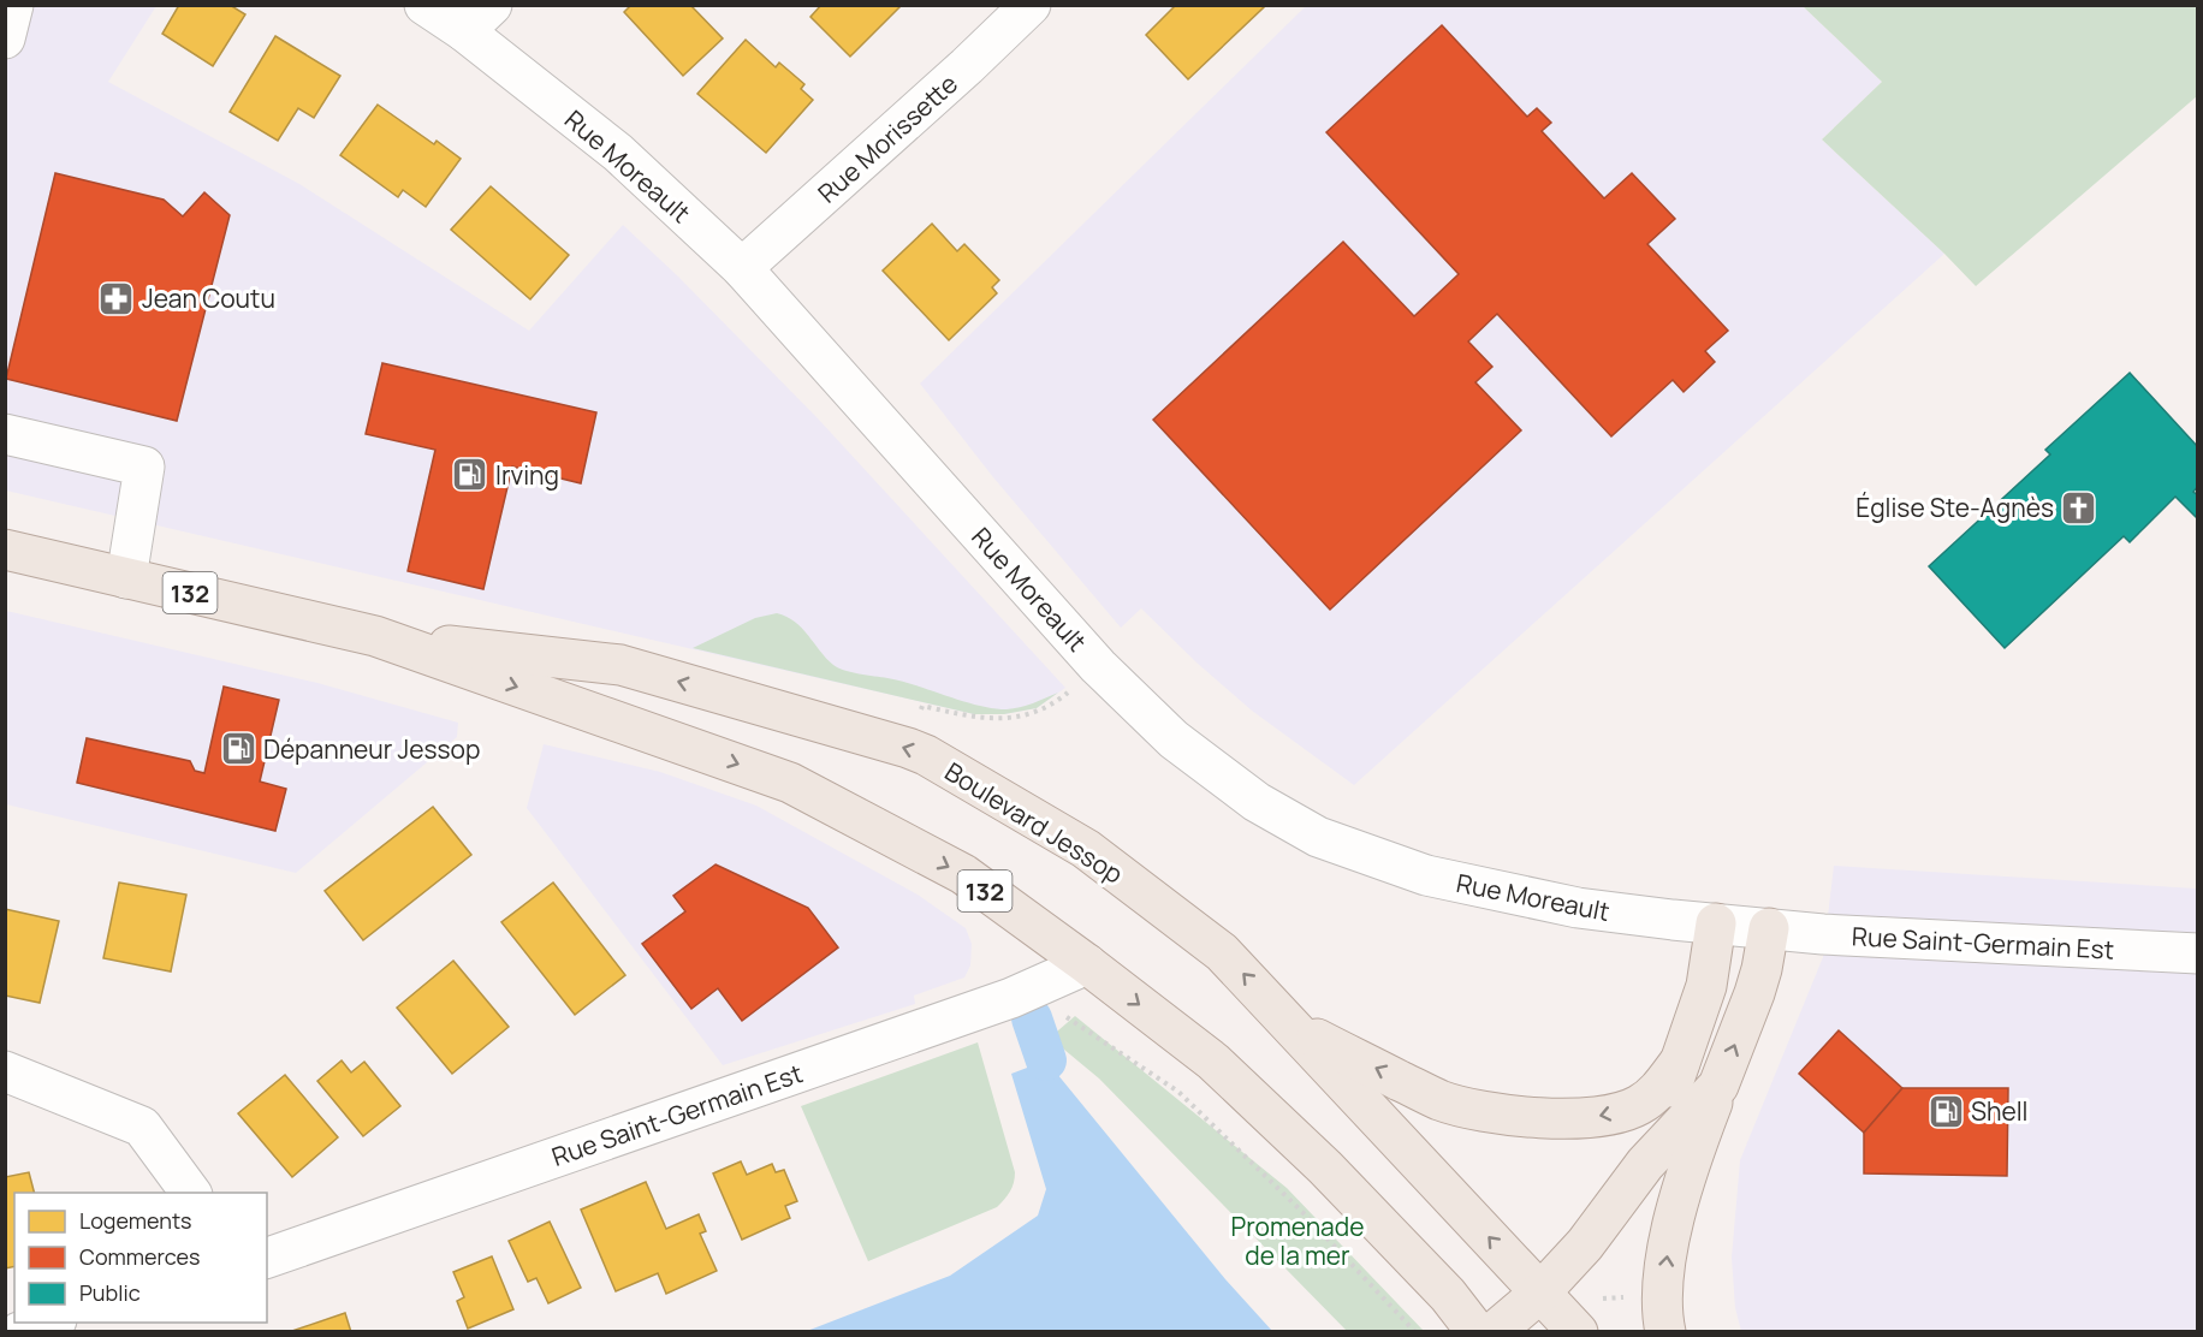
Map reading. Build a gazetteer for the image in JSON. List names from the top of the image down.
{
  "streets": {
    "main road": ["132", "Boulevard Jessop"],
    "street": ["Rue Morissette", "Rue Moreault", "Rue Saint-Germain Est"]
  },
  "crossings": [
    ["Rue Morissette", "Rue Moreault"],
    ["Rue Moreault", "Rue Saint-Germain Est"],
    ["132", "Boulevard Jessop"],
    ["Boulevard Jessop", "Rue Saint-Germain Est"]
  ],
  "parks": ["Promenade de la mer"],
  "places": {
    "pharmacy": ["Jean Coutu"],
    "fuel station": ["Irving", "Dépanneur Jessop", "Shell"],
    "church": ["Église Ste-Agnès"]
  },
  "legend": ["Logements", "Commerces", "Public"]
}
